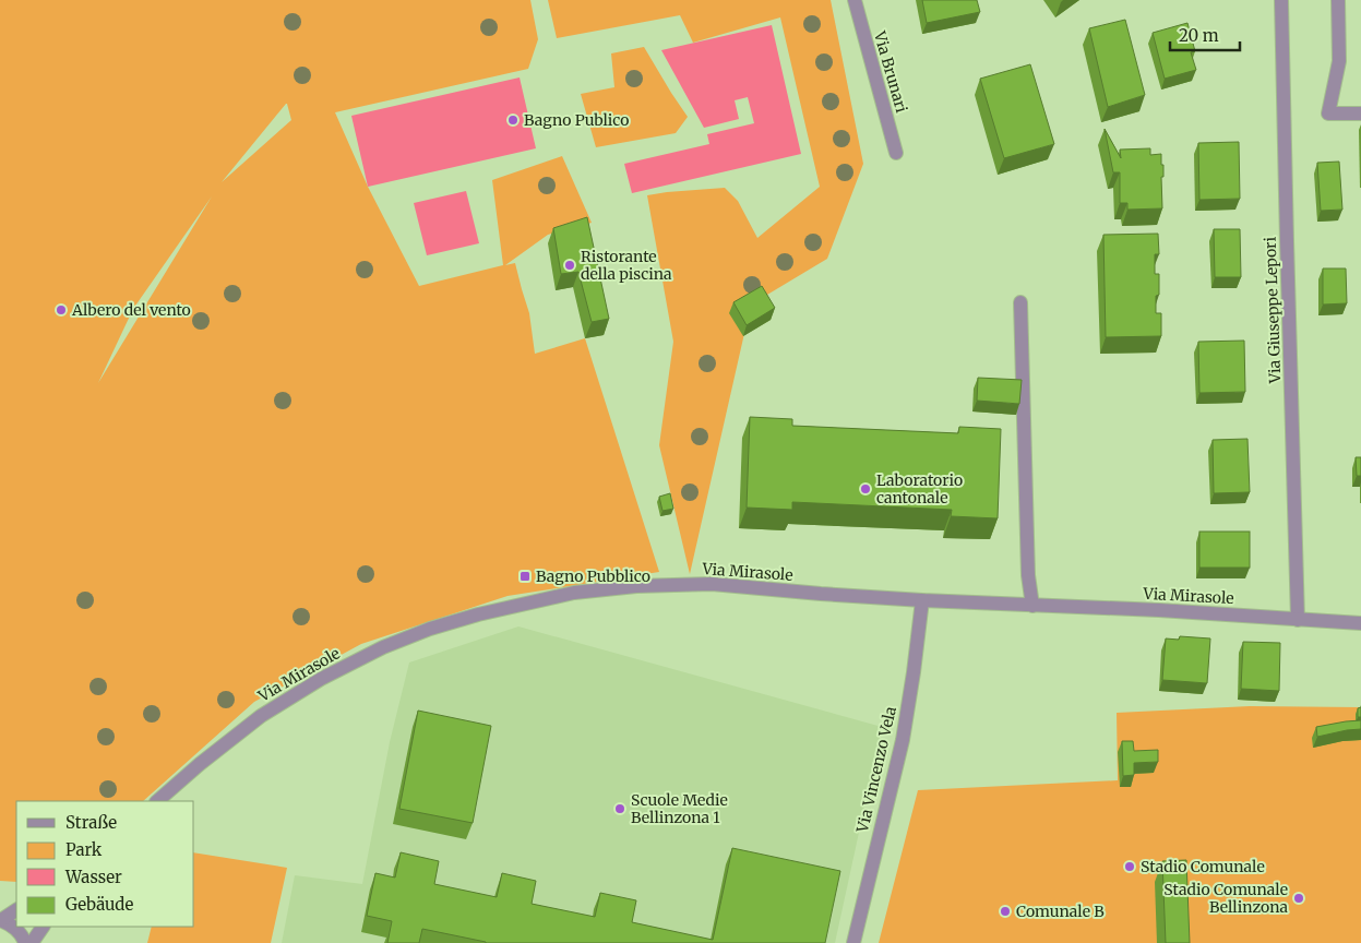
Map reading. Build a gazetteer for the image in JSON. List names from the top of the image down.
{
  "streets": {
    "street": [
      "Via Brunari",
      "Via Giuseppe Lepori",
      "Via Mirasole",
      "Via Vincenzo Vela"
    ]
  },
  "crossings": [
    ["Via Giuseppe Lepori", "Via Mirasole"],
    ["Via Mirasole", "Via Vincenzo Vela"]
  ],
  "places": {
    "other": [
      "Bagno Publico",
      "Ristorante della piscina",
      "Albero del vento",
      "Laboratorio cantonale",
      "Scuole Medie Bellinzona 1",
      "Stadio Comunale",
      "Stadio Comunale Bellinzona",
      "Comunale B"
    ],
    "transit": ["Bagno Pubblico"]
  },
  "legend": [
    "Straße",
    "Park",
    "Wasser",
    "Gebäude"
  ],
  "scale_bar": "20 m"
}
